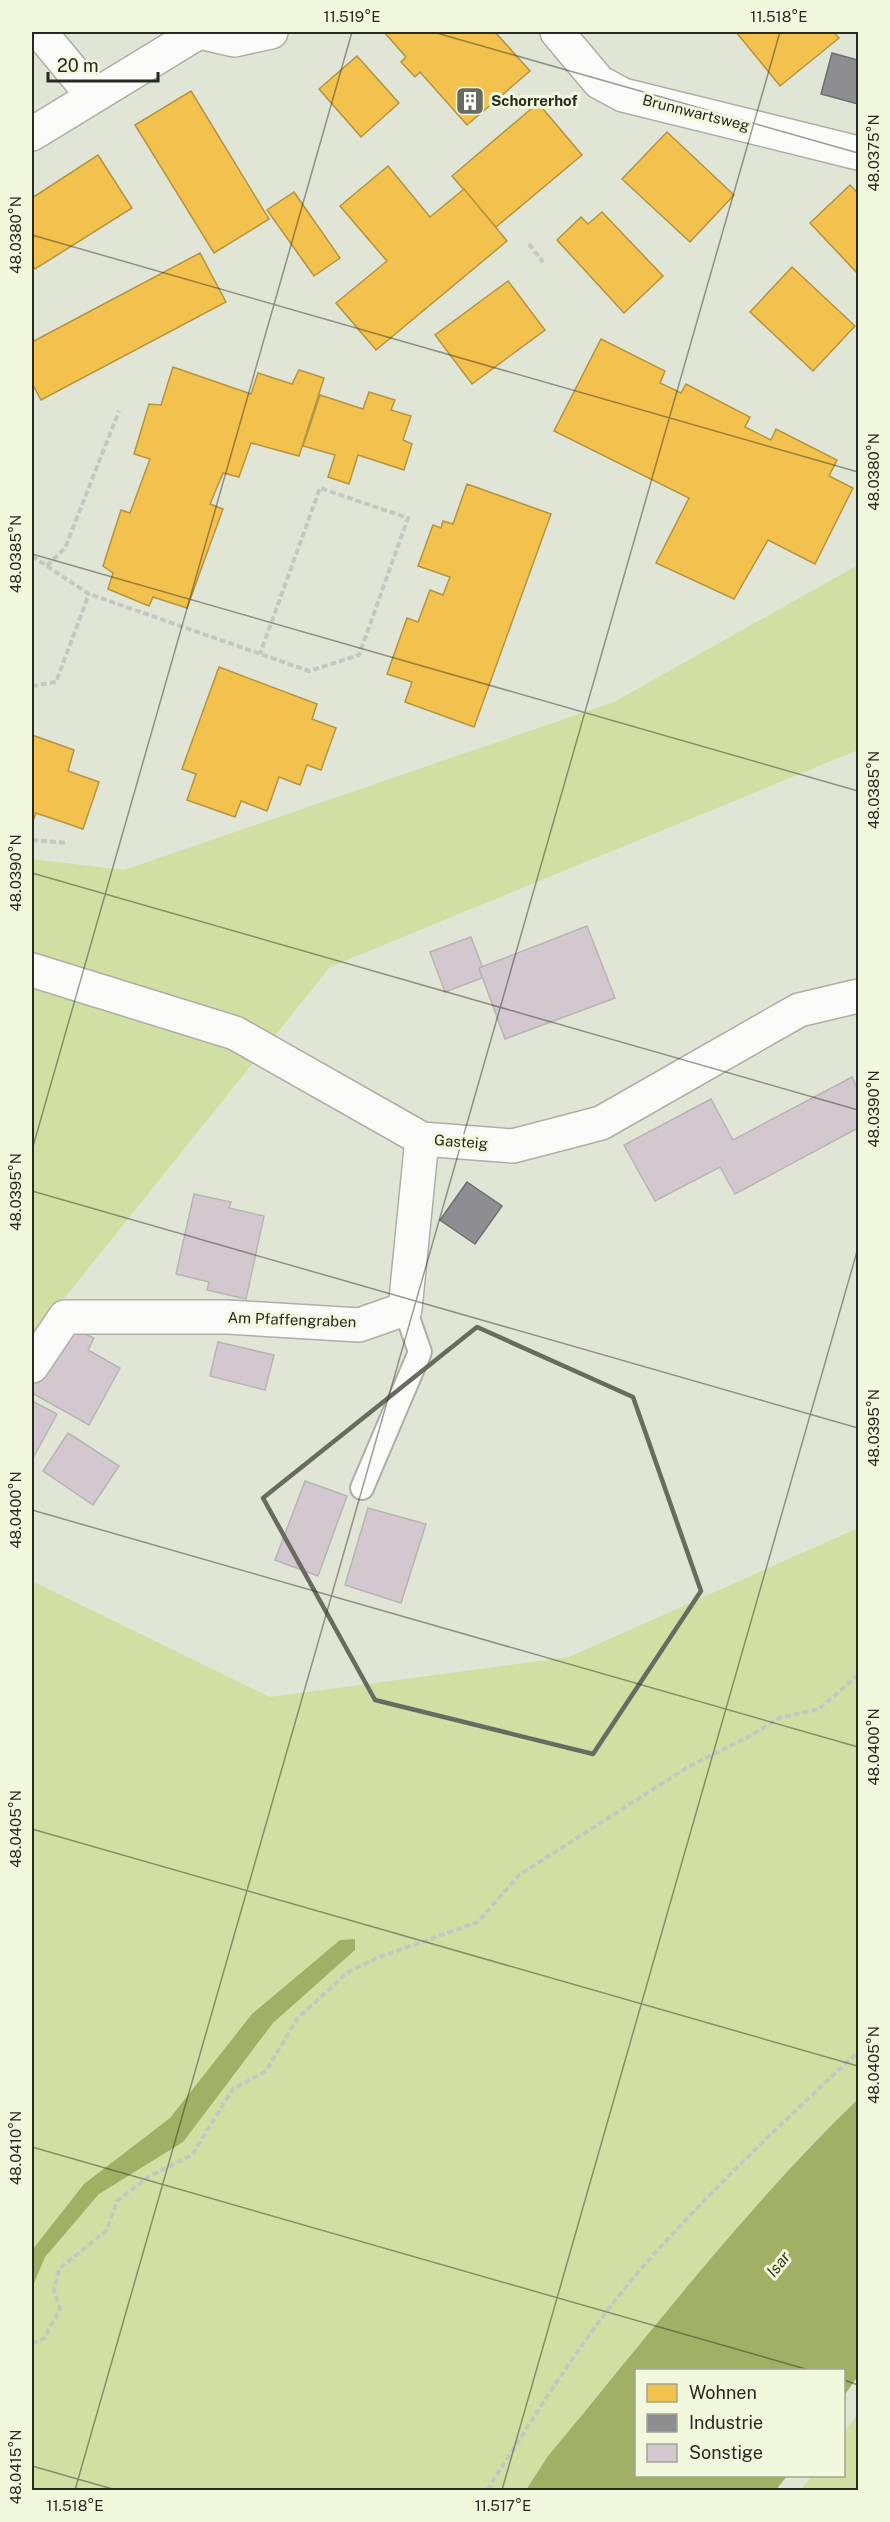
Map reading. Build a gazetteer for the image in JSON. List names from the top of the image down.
{
  "streets": {
    "street": ["Brunnwartsweg", "Gasteig", "Am Pfaffengraben"]
  },
  "water": ["Isar"],
  "places": {
    "building": ["Schorrerhof"]
  },
  "legend": ["Wohnen", "Industrie", "Sonstige"],
  "scale_bar": "20 m",
  "coordinates": [
    "11.519°E",
    "11.518°E",
    "48.0375°N",
    "48.0380°N",
    "48.0385°N",
    "48.0390°N",
    "48.0395°N",
    "48.0400°N",
    "48.0405°N",
    "48.0410°N",
    "48.0415°N",
    "11.517°E"
  ]
}
